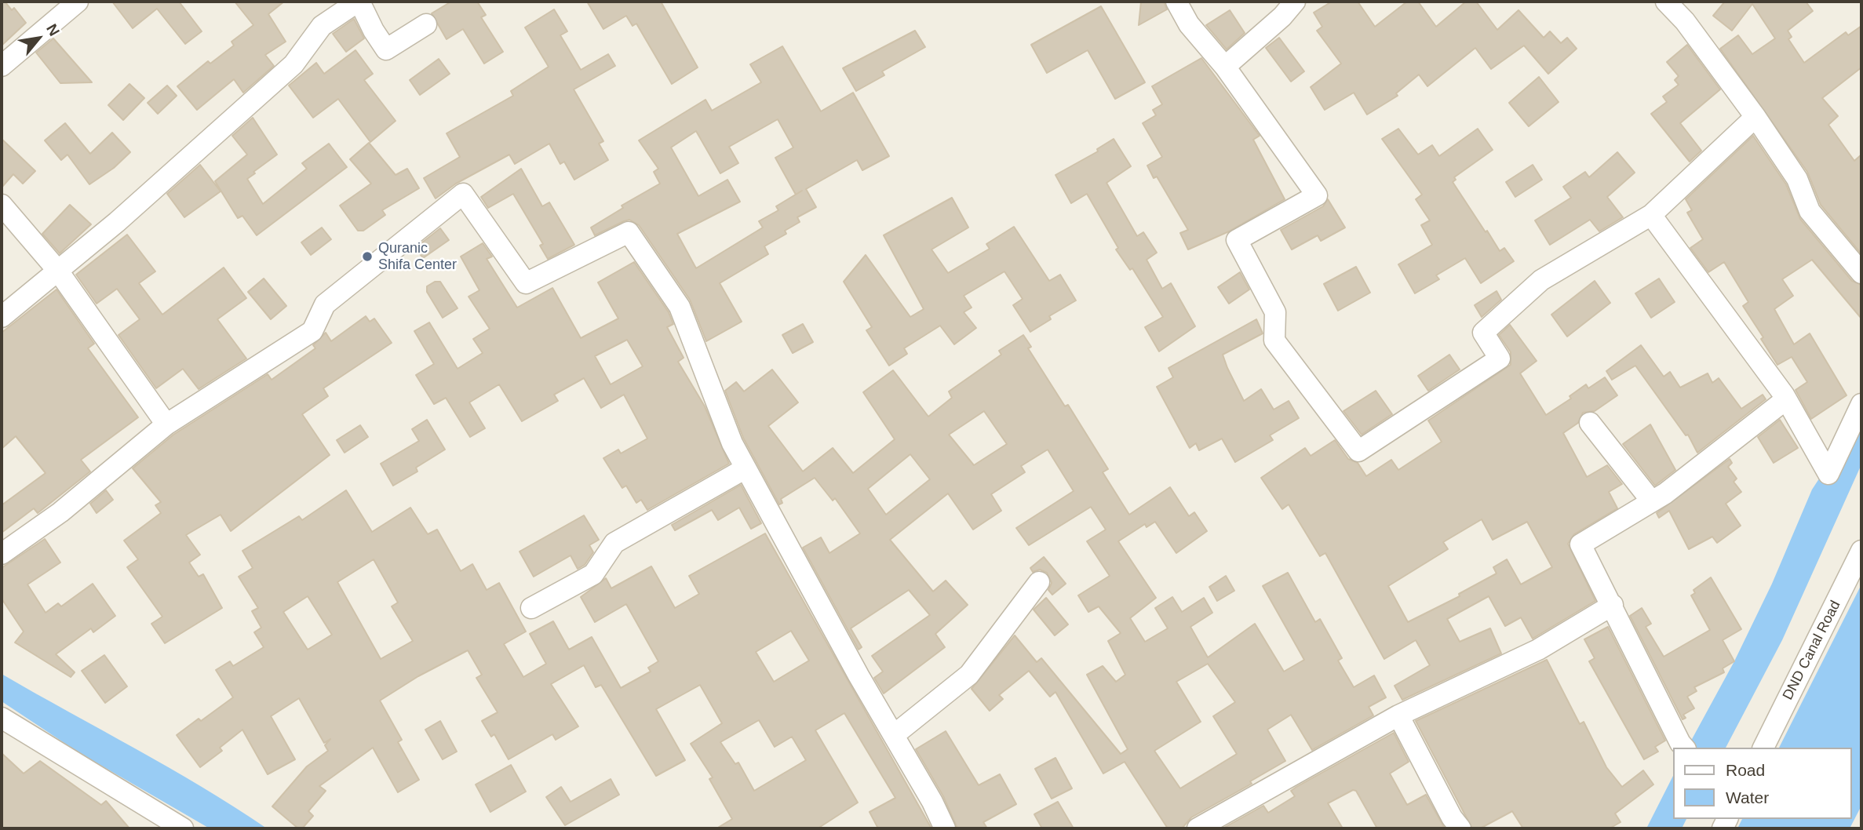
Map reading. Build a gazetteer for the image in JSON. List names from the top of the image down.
{
  "streets": {
    "street": ["DND Canal Road"]
  },
  "places": ["Quranic Shifa Center"],
  "legend": ["Road", "Water"],
  "north": "top right"
}
